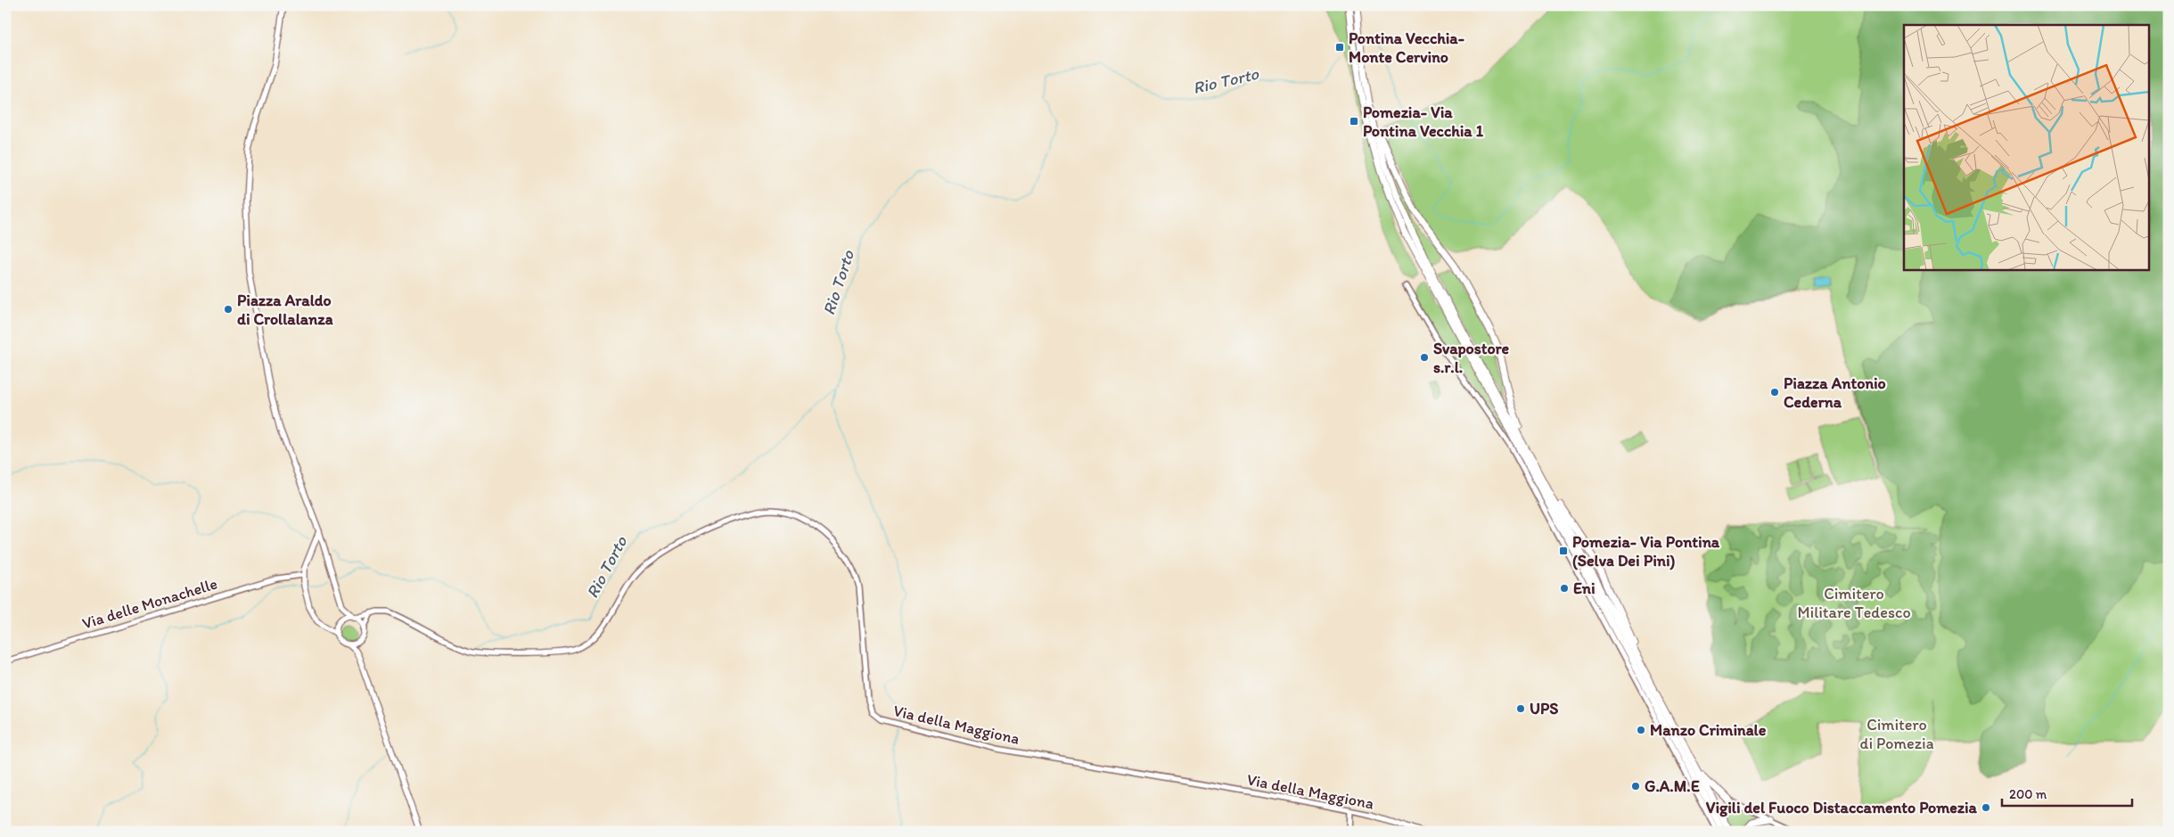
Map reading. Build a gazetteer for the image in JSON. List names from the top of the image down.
{
  "streets": {
    "street": ["Via delle Monachelle", "Via della Maggiona"]
  },
  "water": ["Rio Torto"],
  "parks": ["Cimitero Militare Tedesco", "Cimitero di Pomezia"],
  "places": {
    "transit": ["Pontina Vecchia- Monte Cervino", "Pomezia- Via Pontina Vecchia 1", "Pomezia- Via Pontina (Selva Dei Pini)"],
    "other": [
      "Piazza Araldo di Crollalanza",
      "Svapostore s.r.l.",
      "Piazza Antonio Cederna",
      "Eni",
      "UPS",
      "Manzo Criminale",
      "G.A.M.E",
      "Vigili del Fuoco Distaccamento Pomezia"
    ]
  },
  "scale_bar": "200 m"
}
